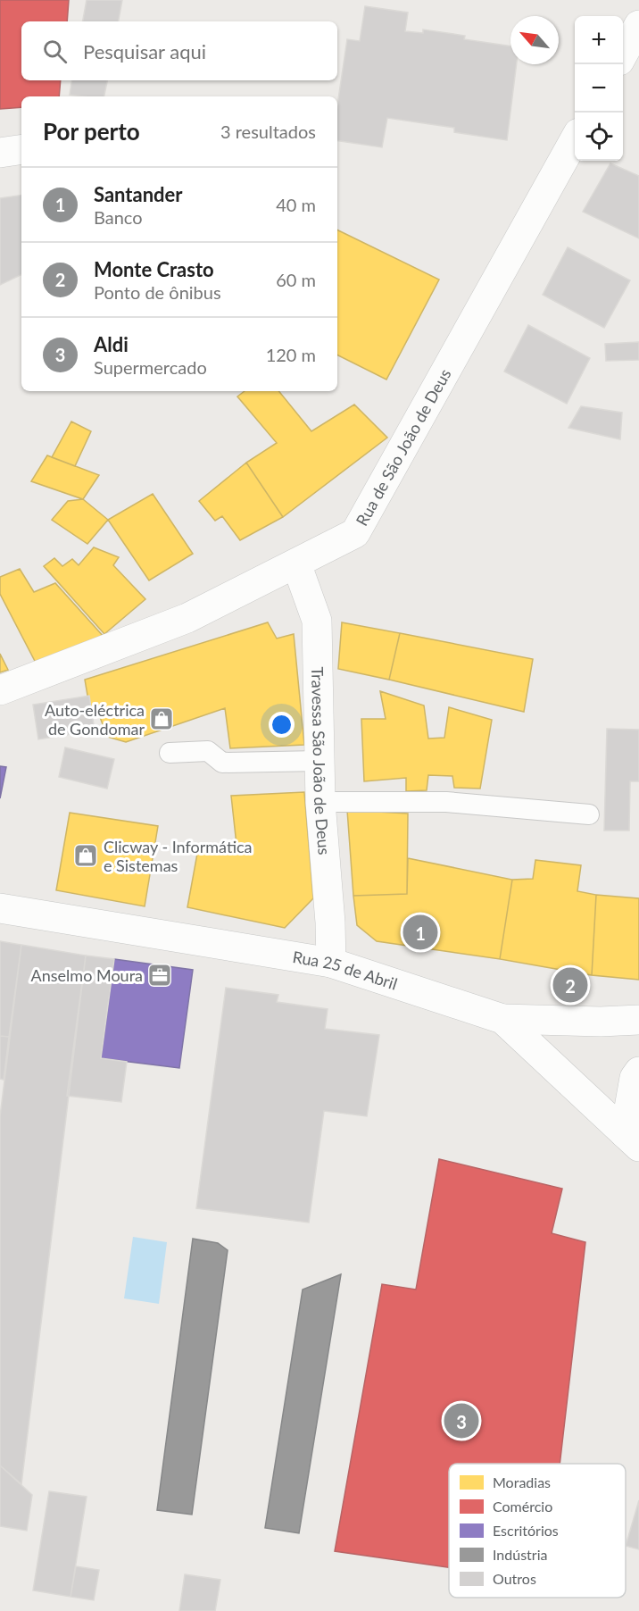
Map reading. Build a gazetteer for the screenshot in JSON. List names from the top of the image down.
{
  "streets": {
    "street": ["Rua de São João de Deus", "Travessa São João de Deus", "Rua 25 de Abril"]
  },
  "crossings": [
    ["Rua de São João de Deus", "Travessa São João de Deus"],
    ["Travessa São João de Deus", "Rua 25 de Abril"]
  ],
  "places": {
    "shop": ["Auto-eléctrica de Gondomar", "Clicway - Informática e Sistemas"],
    "office": ["Anselmo Moura"]
  },
  "legend": [
    "Moradias",
    "Comércio",
    "Escritórios",
    "Indústria",
    "Outros"
  ],
  "north": "top left",
  "page": {
    "map_buttons": ["+", "−"],
    "search": "Pesquisar aqui",
    "heading": ["Por perto", "3 resultados"],
    "list": [
      {
        "mark": "1",
        "name": "Santander",
        "note": "Banco",
        "value": "40 m"
      },
      {
        "mark": "2",
        "name": "Monte Crasto",
        "note": "Ponto de ônibus",
        "value": "60 m"
      },
      {
        "mark": "3",
        "name": "Aldi",
        "note": "Supermercado",
        "value": "120 m"
      }
    ],
    "pins": ["1", "2", "3"]
  }
}
